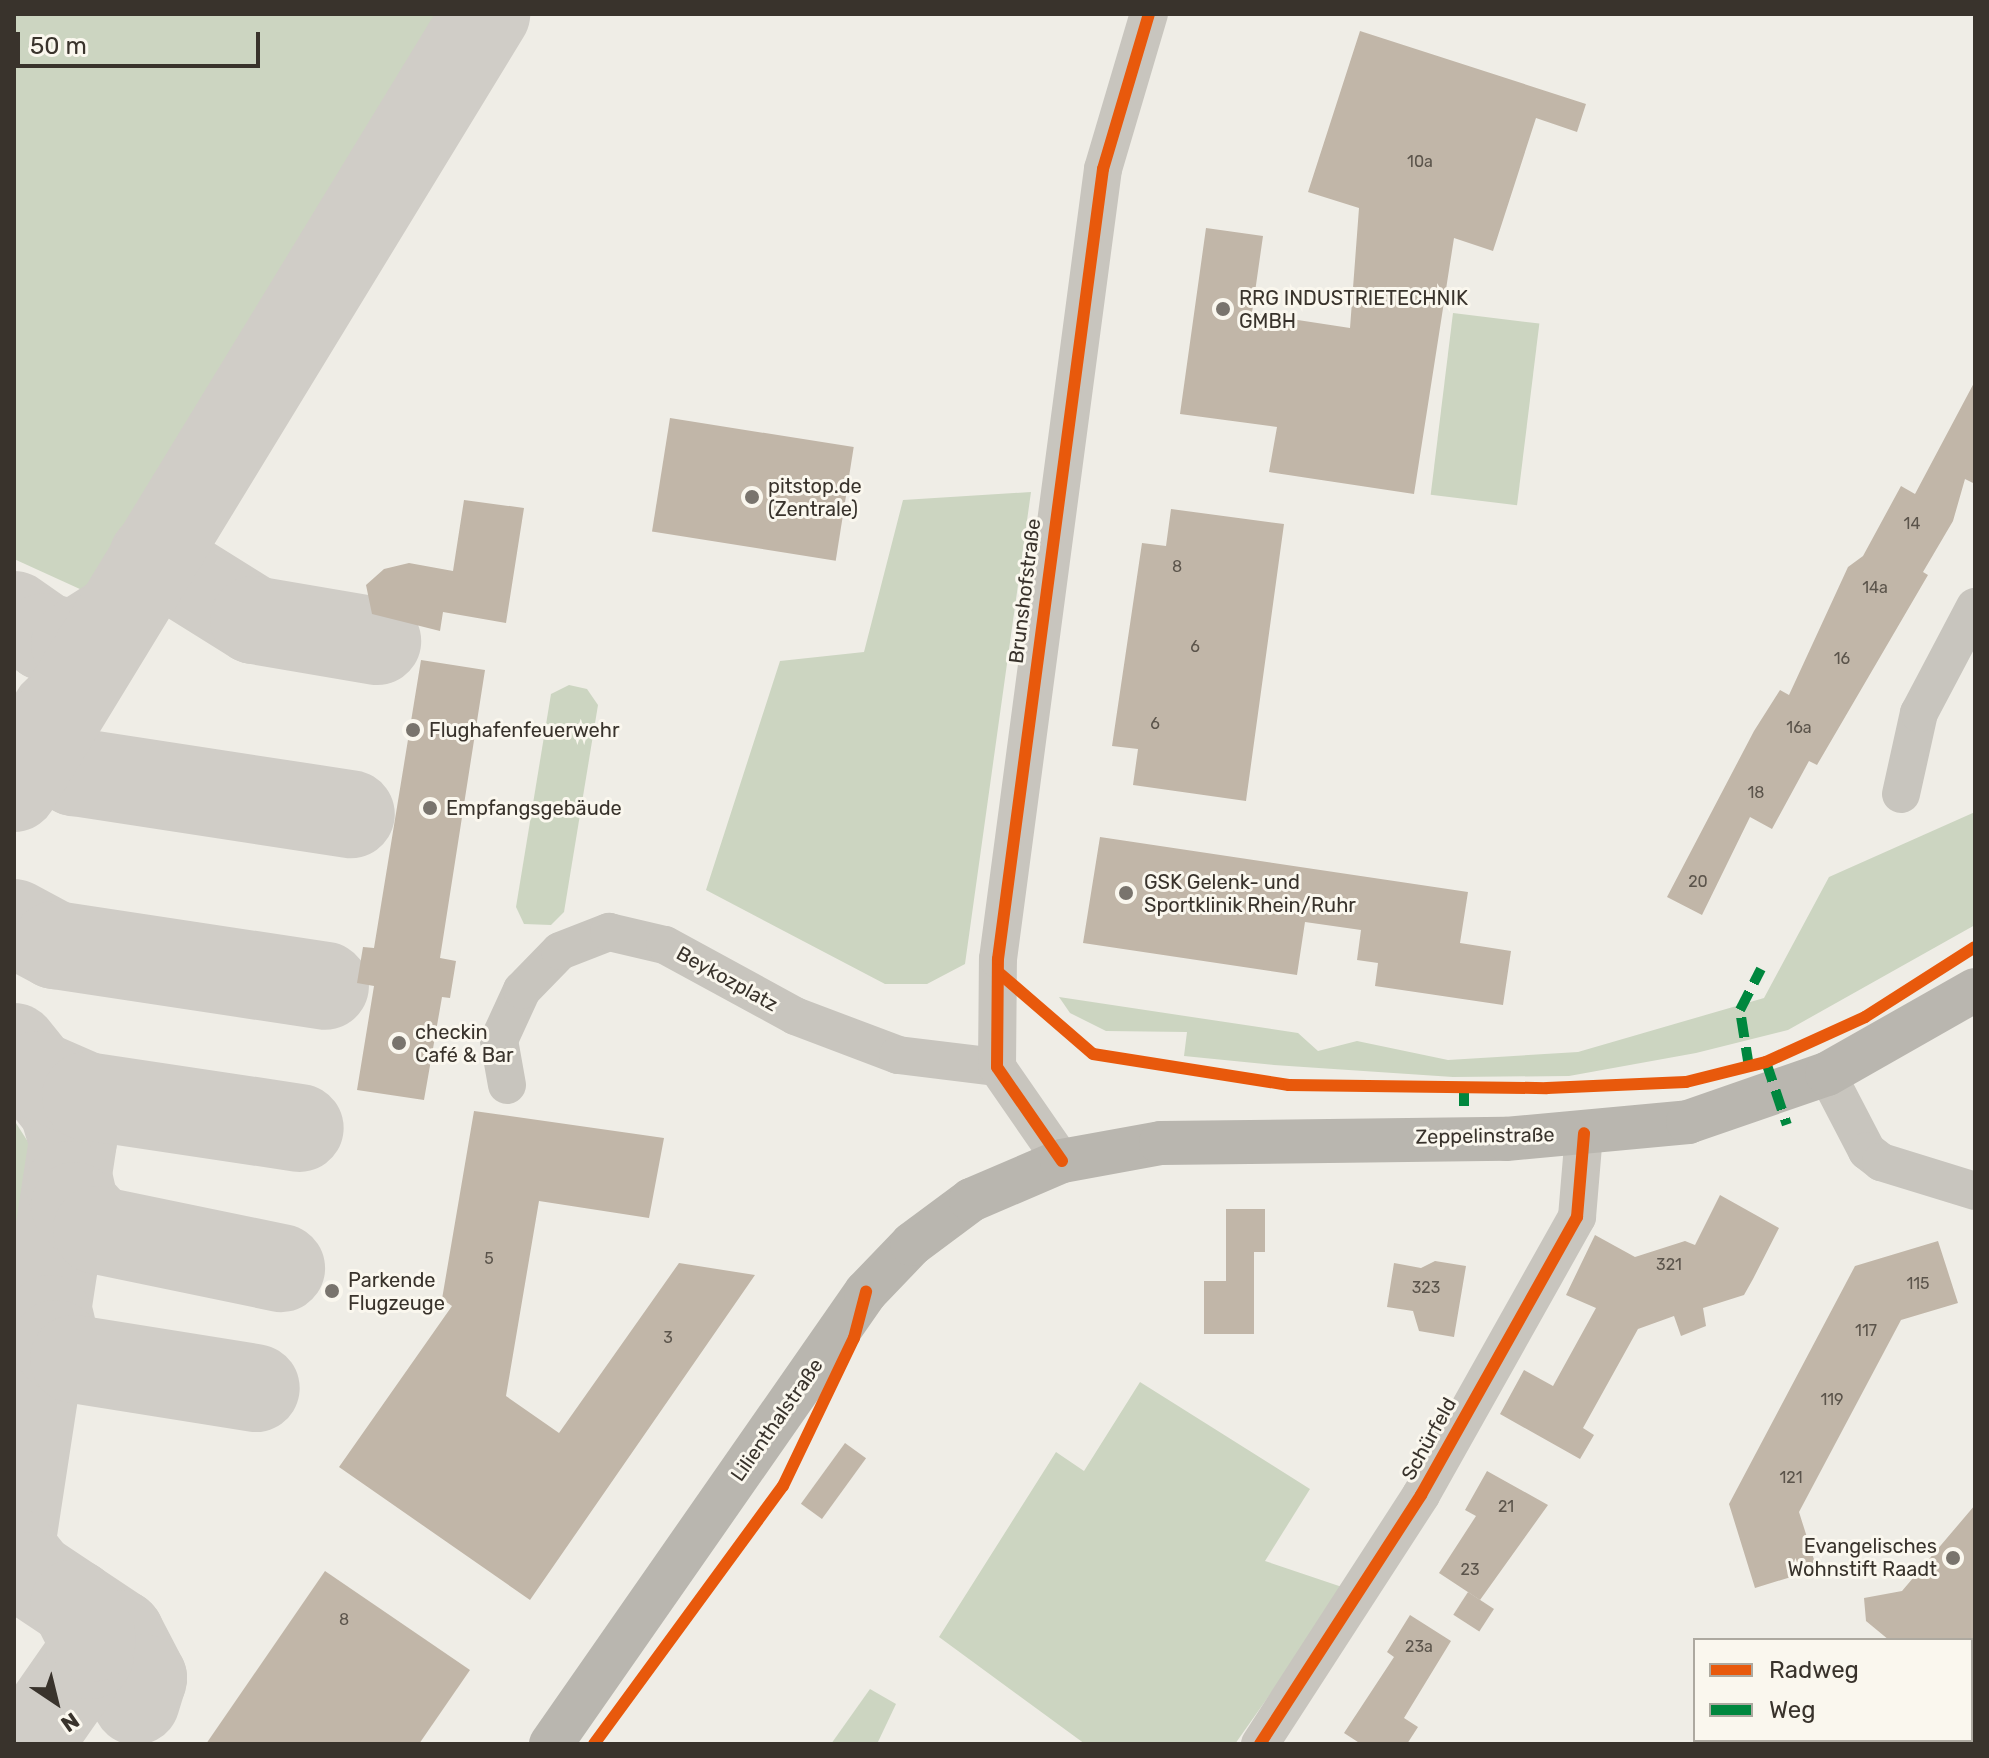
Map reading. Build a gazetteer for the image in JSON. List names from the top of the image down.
{
  "streets": {
    "main road": ["Zeppelinstraße", "Lilienthalstraße"],
    "street": ["Brunshofstraße", "Beykozplatz", "Schürfeld"]
  },
  "crossings": [
    ["Brunshofstraße", "Beykozplatz"],
    ["Zeppelinstraße", "Lilienthalstraße"],
    ["Zeppelinstraße", "Schürfeld"]
  ],
  "places": [
    "RRG INDUSTRIETECHNIK GMBH",
    "pitstop.de (Zentrale)",
    "Flughafenfeuerwehr",
    "Empfangsgebäude",
    "GSK Gelenk- und Sportklinik Rhein/Ruhr",
    "checkin Café & Bar",
    "Parkende Flugzeuge",
    "Evangelisches Wohnstift Raadt"
  ],
  "house_numbers": [
    "10a",
    "14",
    "8",
    "14a",
    "6",
    "16",
    "6",
    "16a",
    "18",
    "20",
    "5",
    "321",
    "115",
    "323",
    "117",
    "3",
    "119",
    "121",
    "21",
    "23",
    "8",
    "23a"
  ],
  "legend": ["Radweg", "Weg"],
  "scale_bar": "50 m",
  "north": "bottom right"
}
